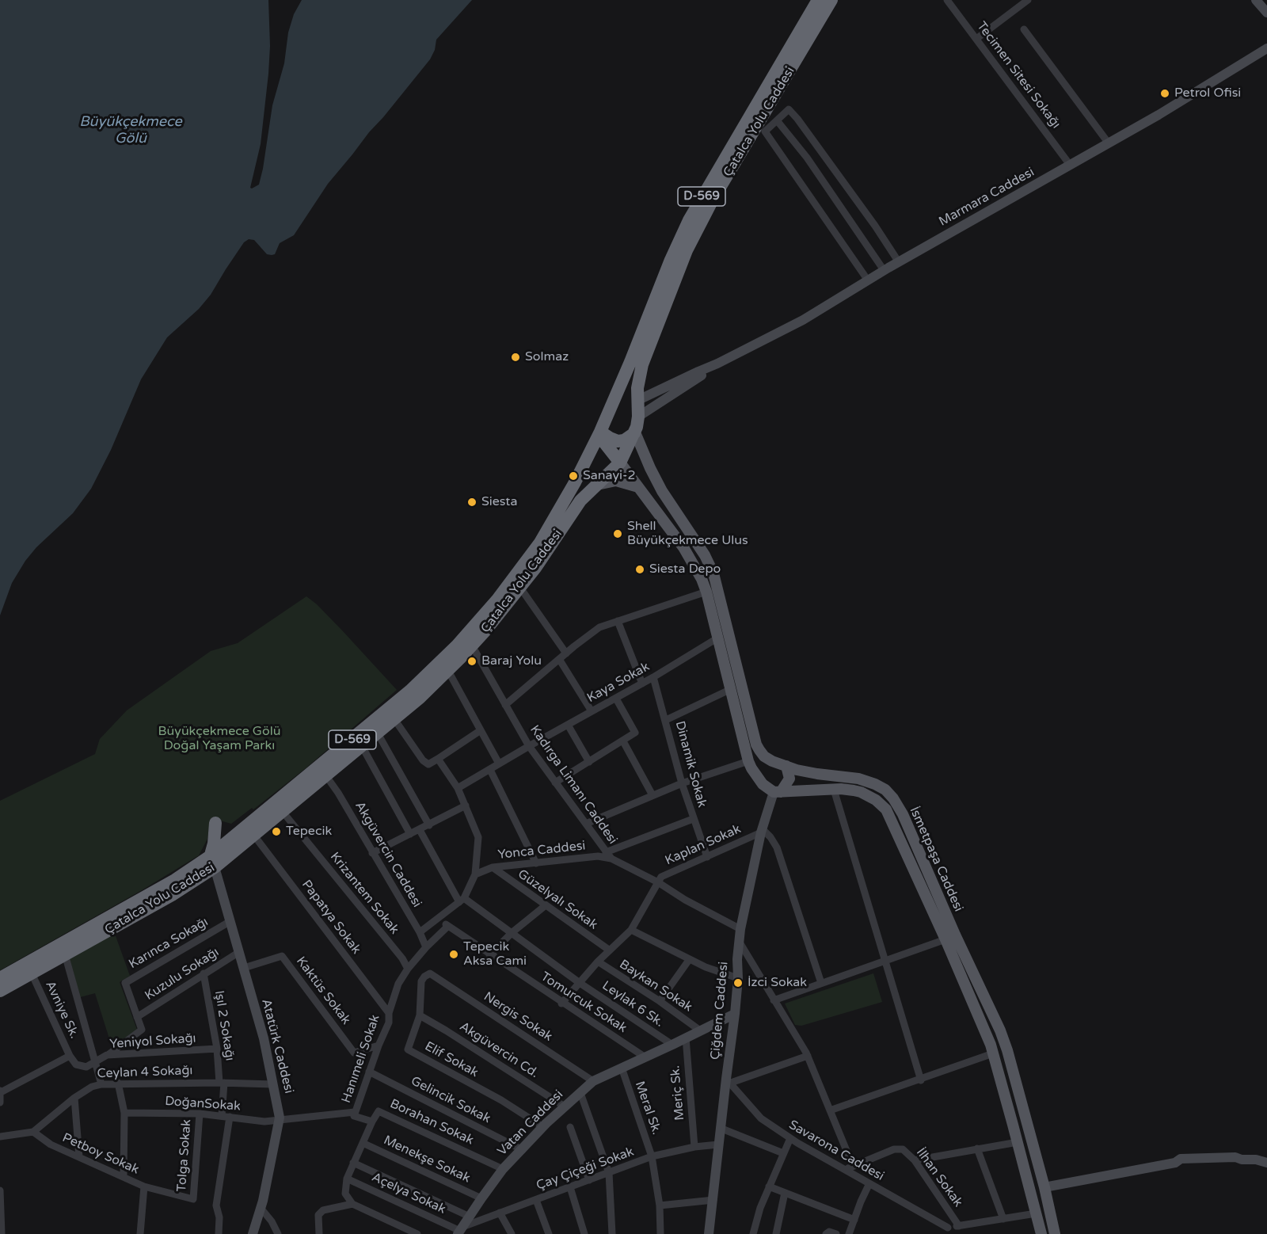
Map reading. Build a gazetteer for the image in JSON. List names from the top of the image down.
{
  "streets": {
    "highway": ["Çatalca Yolu Caddesi", "D-569"],
    "main road": [
      "Marmara Caddesi",
      "İsmetpaşa Caddesi",
      "Çiğdem Caddesi",
      "Atatürk Caddesi",
      "Vatan Caddesi"
    ],
    "street": [
      "Tecimen Sitesi Sokağı",
      "Kaya Sokak",
      "Dinamik Sokak",
      "Kadırga Limanı Caddesi",
      "Kaplan Sokak",
      "Yonca Caddesi",
      "Akgüvercin Caddesi",
      "Krizantem Sokak",
      "Güzelyalı Sokak",
      "Papatya Sokak",
      "Karınca Sokağı",
      "Kuzulu Sokağı",
      "Baykan Sokak",
      "Kaktüs Sokak",
      "Tomurcuk Sokak",
      "Leylak 6 Sk.",
      "Avniye Sk.",
      "Nergis Sokak",
      "Işıl 2 Sokağı",
      "Yeniyol Sokağı",
      "Akgüvercin Cd.",
      "Hanımeli Sokak",
      "Elif Sokak",
      "Ceylan 4 Sokağı",
      "Meriç Sk.",
      "Gelincik Sokak",
      "DoğanSokak",
      "Meral Sk.",
      "Borahan Sokak",
      "Savarona Caddesi",
      "Petboy Sokak",
      "Tolga Sokak",
      "Menekşe Sokak",
      "Çay Çiçeği Sokak",
      "İlhan Sokak",
      "Açelya Sokak"
    ]
  },
  "crossings": [
    ["Tecimen Sitesi Sokağı", "Marmara Caddesi"],
    ["Çatalca Yolu Caddesi", "Kadırga Limanı Caddesi"],
    ["Çatalca Yolu Caddesi", "Akgüvercin Caddesi"],
    ["Çatalca Yolu Caddesi", "İsmetpaşa Caddesi"],
    ["Çatalca Yolu Caddesi", "Krizantem Sokak"],
    ["Çatalca Yolu Caddesi", "Papatya Sokak"],
    ["Çatalca Yolu Caddesi", "Avniye Sk."],
    ["Çatalca Yolu Caddesi", "Atatürk Caddesi"],
    ["Kaya Sokak", "Dinamik Sokak"],
    ["Kaya Sokak", "Kadırga Limanı Caddesi"],
    ["Dinamik Sokak", "Kaplan Sokak"],
    ["Kadırga Limanı Caddesi", "Kaplan Sokak"],
    ["Kadırga Limanı Caddesi", "Yonca Caddesi"],
    ["Kadırga Limanı Caddesi", "Çiğdem Caddesi"],
    ["Kaplan Sokak", "Çiğdem Caddesi"],
    ["Yonca Caddesi", "Güzelyalı Sokak"],
    ["Akgüvercin Caddesi", "Hanımeli Sokak"],
    ["İsmetpaşa Caddesi", "Çiğdem Caddesi"],
    ["Krizantem Sokak", "Hanımeli Sokak"],
    ["Papatya Sokak", "Hanımeli Sokak"],
    ["Karınca Sokağı", "Kuzulu Sokağı"],
    ["Karınca Sokağı", "Yeniyol Sokağı"],
    ["Karınca Sokağı", "Atatürk Caddesi"],
    ["Kuzulu Sokağı", "Işıl 2 Sokağı"],
    ["Kuzulu Sokağı", "Atatürk Caddesi"],
    ["Baykan Sokak", "Vatan Caddesi"],
    ["Kaktüs Sokak", "Atatürk Caddesi"],
    ["Kaktüs Sokak", "Hanımeli Sokak"],
    ["Tomurcuk Sokak", "Hanımeli Sokak"],
    ["Tomurcuk Sokak", "Vatan Caddesi"],
    ["Leylak 6 Sk.", "Vatan Caddesi"],
    ["Avniye Sk.", "Yeniyol Sokağı"],
    ["Çiğdem Caddesi", "Vatan Caddesi"],
    ["Çiğdem Caddesi", "Savarona Caddesi"],
    ["Çiğdem Caddesi", "Çay Çiçeği Sokak"],
    ["Nergis Sokak", "Elif Sokak"],
    ["Nergis Sokak", "Vatan Caddesi"],
    ["Işıl 2 Sokağı", "Yeniyol Sokağı"],
    ["Işıl 2 Sokağı", "Ceylan 4 Sokağı"],
    ["Işıl 2 Sokağı", "DoğanSokak"],
    ["Atatürk Caddesi", "Hanımeli Sokak"],
    ["Atatürk Caddesi", "Ceylan 4 Sokağı"],
    ["Atatürk Caddesi", "DoğanSokak"],
    ["Akgüvercin Cd.", "Elif Sokak"],
    ["Akgüvercin Cd.", "Vatan Caddesi"],
    ["Hanımeli Sokak", "Gelincik Sokak"],
    ["Hanımeli Sokak", "DoğanSokak"],
    ["Hanımeli Sokak", "Borahan Sokak"],
    ["Elif Sokak", "Vatan Caddesi"],
    ["Ceylan 4 Sokağı", "Petboy Sokak"],
    ["Meriç Sk.", "Vatan Caddesi"],
    ["Meriç Sk.", "Çay Çiçeği Sokak"],
    ["Gelincik Sokak", "Vatan Caddesi"],
    ["DoğanSokak", "Tolga Sokak"],
    ["Meral Sk.", "Vatan Caddesi"],
    ["Meral Sk.", "Çay Çiçeği Sokak"],
    ["Borahan Sokak", "Vatan Caddesi"],
    ["Vatan Caddesi", "Menekşe Sokak"],
    ["Vatan Caddesi", "Çay Çiçeği Sokak"],
    ["Vatan Caddesi", "Açelya Sokak"],
    ["Savarona Caddesi", "İlhan Sokak"],
    ["Petboy Sokak", "Tolga Sokak"],
    ["Çay Çiçeği Sokak", "Açelya Sokak"]
  ],
  "water": ["Büyükçekmece Gölü"],
  "parks": ["Büyükçekmece Gölü Doğal Yaşam Parkı"],
  "places": [
    "Petrol Ofisi",
    "Solmaz",
    "Sanayi-2",
    "Siesta",
    "Shell Büyükçekmece Ulus",
    "Siesta Depo",
    "Baraj Yolu",
    "Tepecik",
    "Tepecik Aksa Cami",
    "İzci Sokak"
  ]
}
